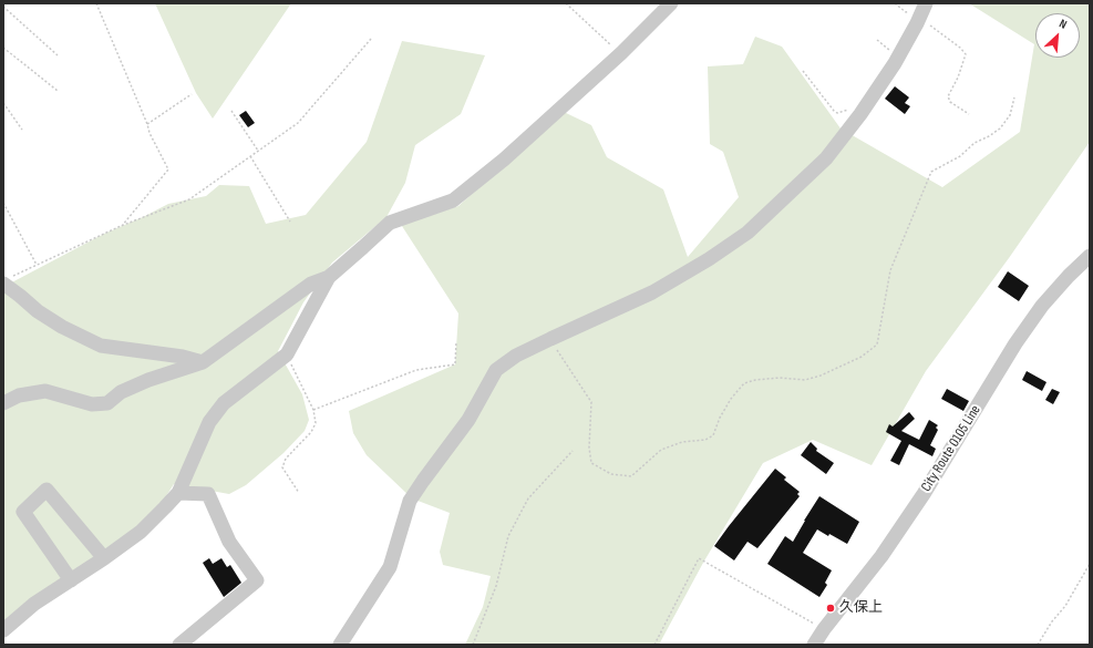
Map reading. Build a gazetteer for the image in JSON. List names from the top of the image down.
{
  "streets": {
    "street": ["City Route 0105 Line"]
  },
  "places": ["久保上"],
  "north": "top right"
}
